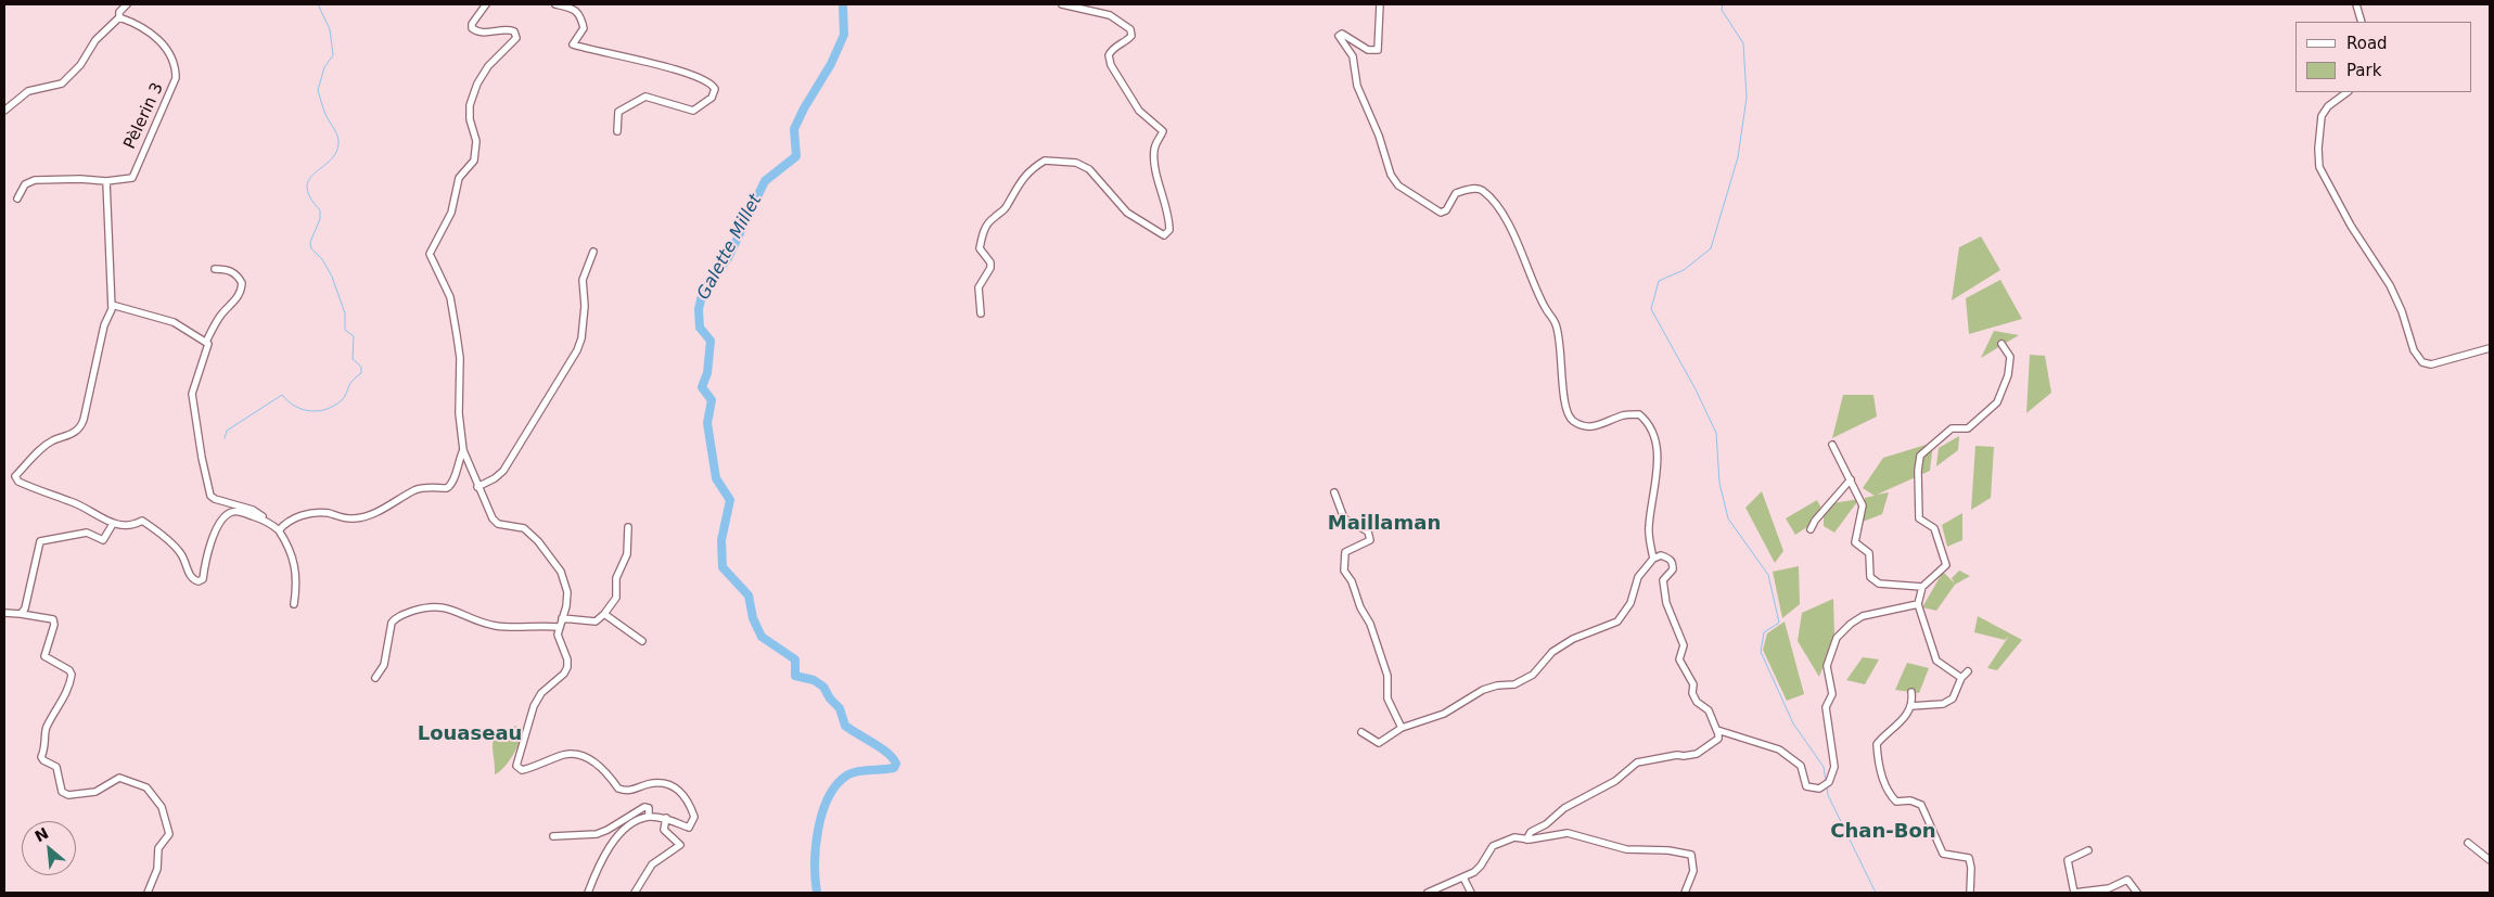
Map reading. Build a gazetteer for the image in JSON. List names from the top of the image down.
{
  "streets": {
    "street": ["Pèlerin 3"]
  },
  "districts": ["Maillaman", "Louaseau", "Chan-Bon"],
  "water": ["Galette Millet"],
  "legend": ["Road", "Park"],
  "north": "top left"
}
